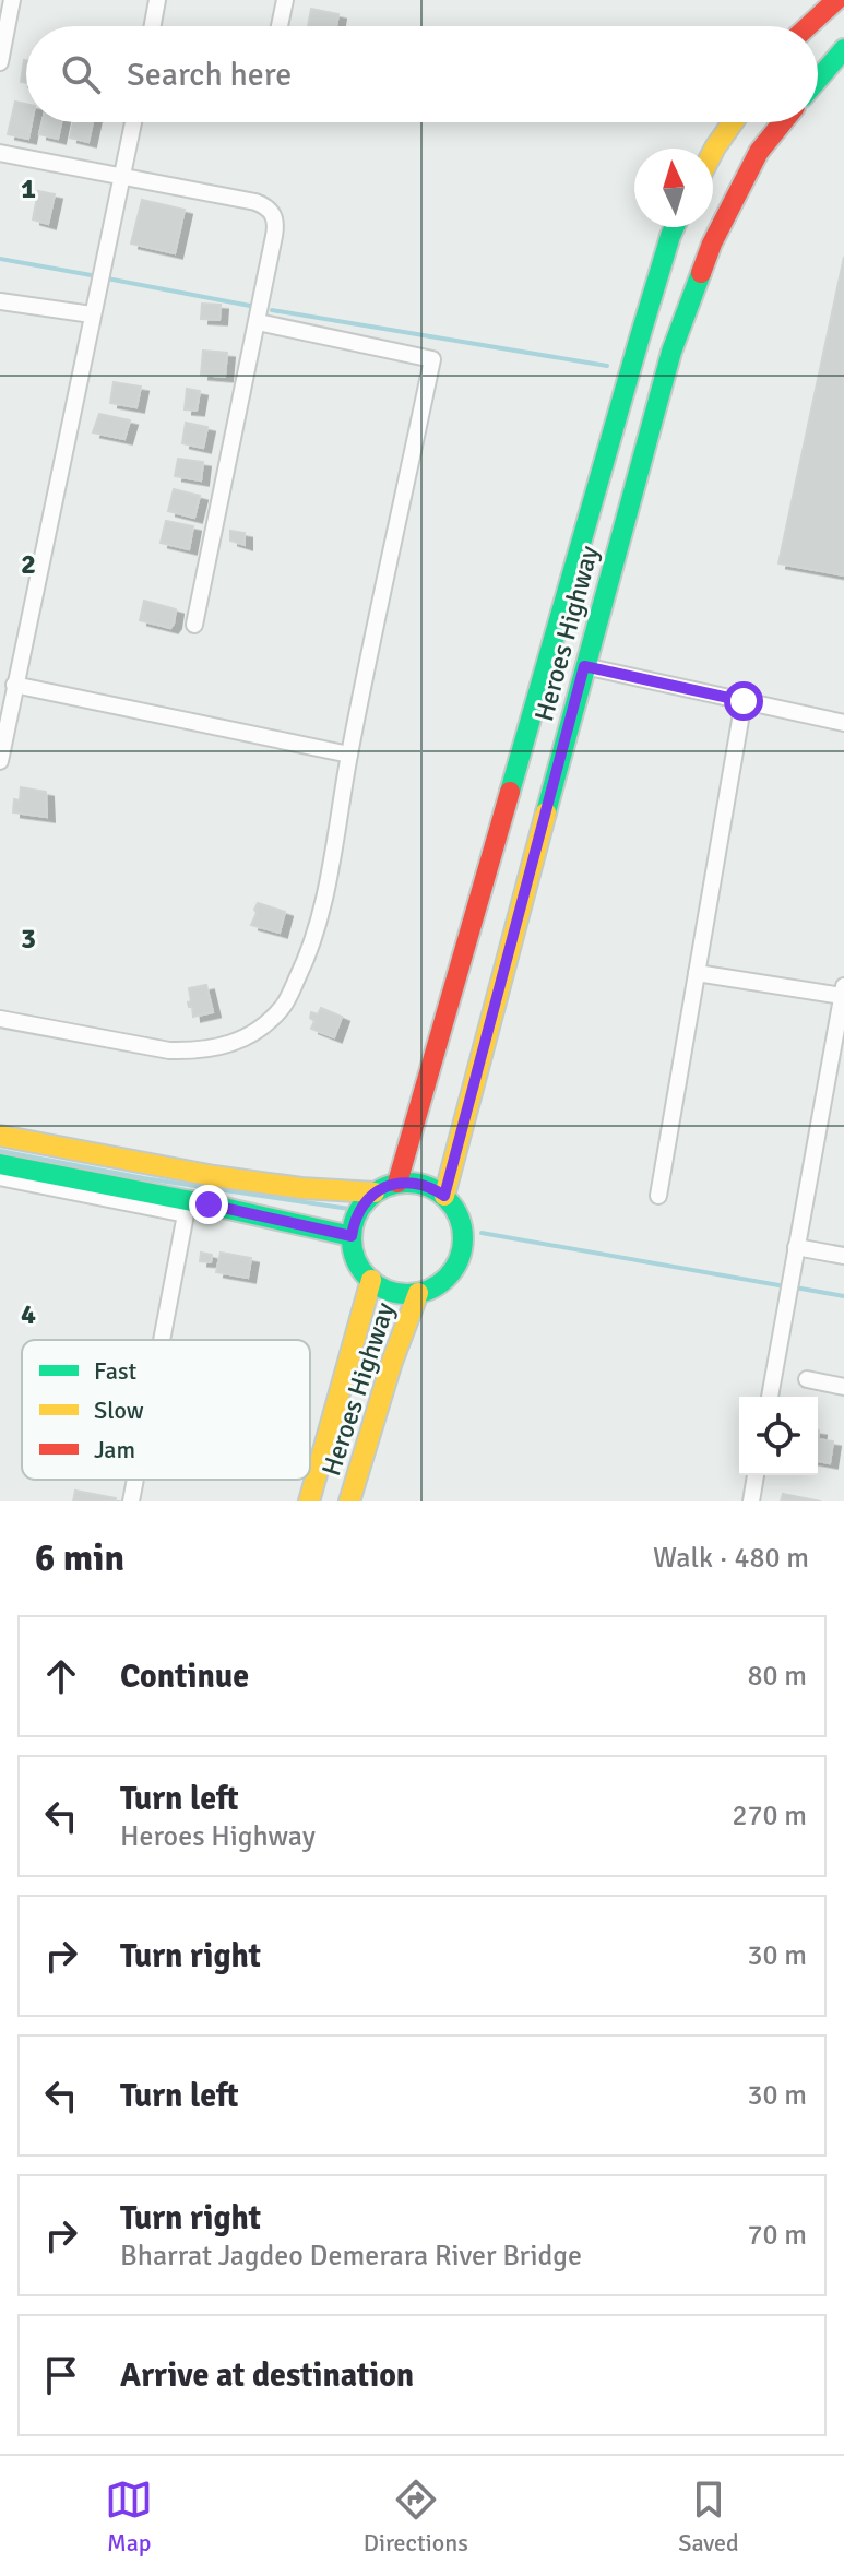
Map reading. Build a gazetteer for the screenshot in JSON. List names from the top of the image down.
{
  "streets": {
    "main road": ["Heroes Highway"]
  },
  "legend": ["Fast", "Slow", "Jam"],
  "north": "top",
  "page": {
    "search": "Search here",
    "heading": ["6 min", "Walk · 480 m"],
    "list": [
      ["Continue", "80 m"],
      ["Turn left", "Heroes Highway", "270 m"],
      ["Turn right", "30 m"],
      ["Turn left", "30 m"],
      ["Turn right", "Bharrat Jagdeo Demerara River Bridge", "70 m"],
      "Arrive at destination"
    ],
    "nav": ["Map", "Directions", "Saved"]
  },
  "grid": {
    "rows": [
      "1",
      "2",
      "3",
      "4"
    ]
  }
}
